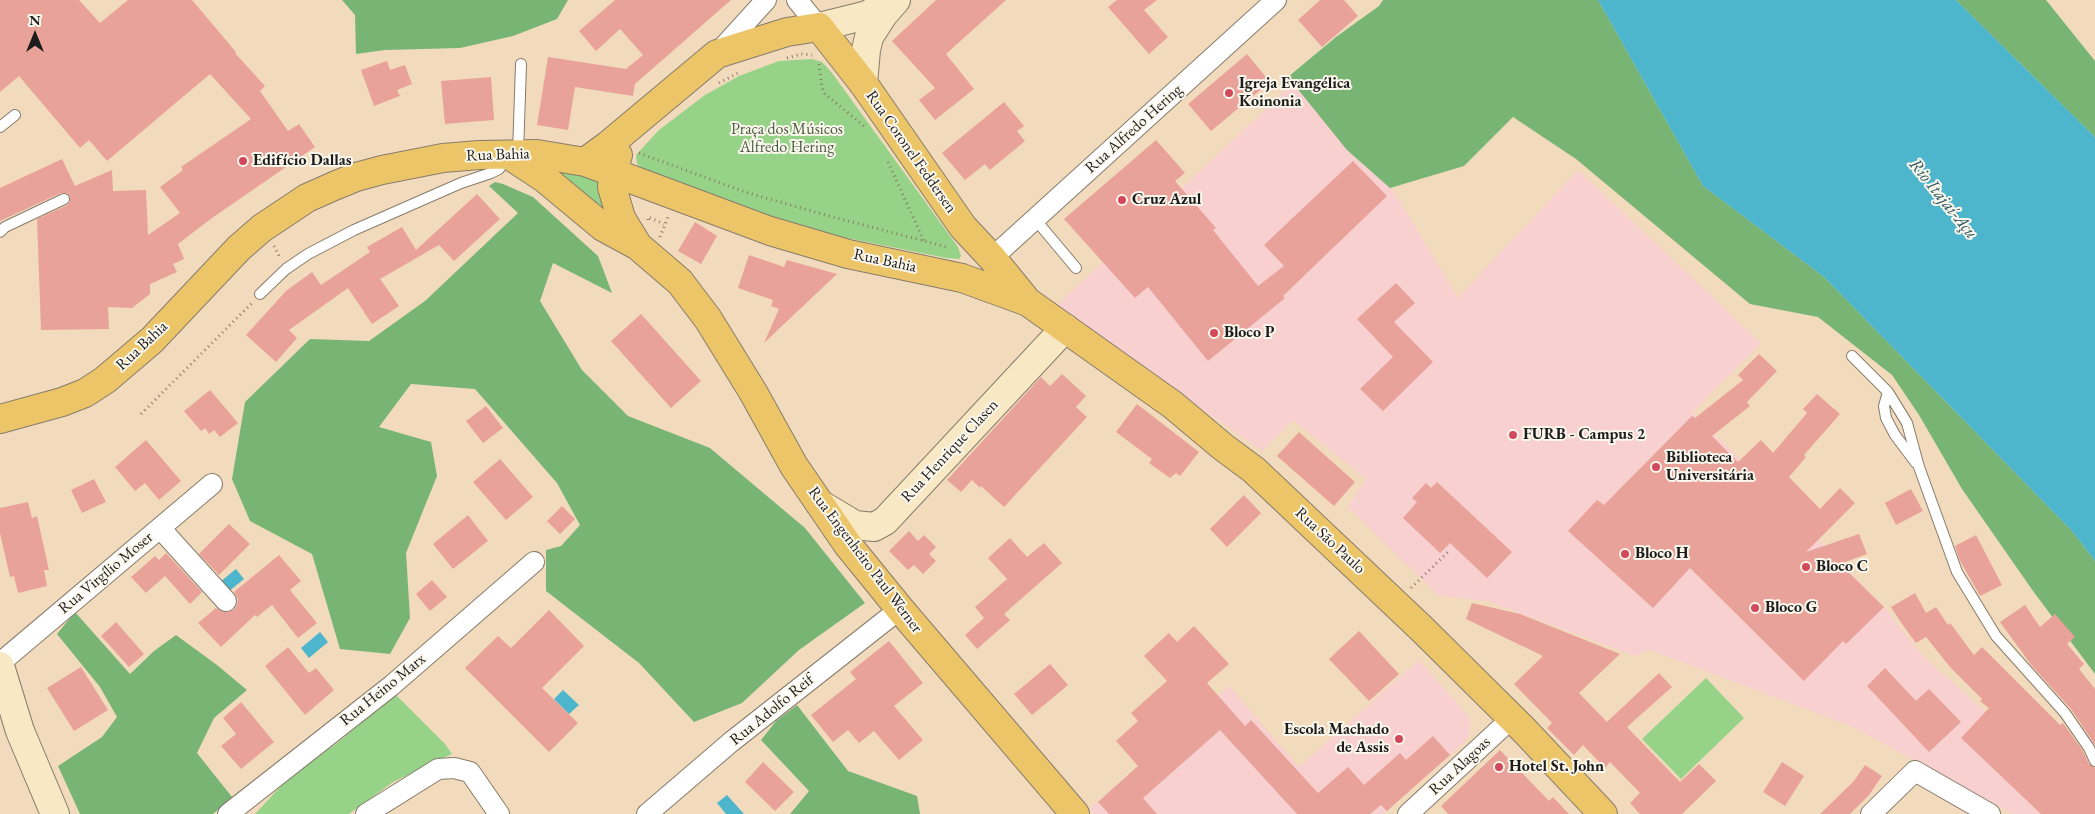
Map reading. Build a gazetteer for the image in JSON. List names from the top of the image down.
{
  "streets": {
    "main road": [
      "Rua Coronel Feddersen",
      "Rua Bahia",
      "Rua São Paulo",
      "Rua Engenheiro Paul Werner"
    ],
    "street": [
      "Rua Alfredo Hering",
      "Rua Henrique Clasen",
      "Rua Virgílio Moser",
      "Rua Heino Marx",
      "Rua Adolfo Reif",
      "Rua Alagoas"
    ]
  },
  "crossings": [
    ["Rua Alfredo Hering", "Rua Coronel Feddersen"],
    ["Rua Coronel Feddersen", "Rua Bahia"],
    ["Rua Coronel Feddersen", "Rua São Paulo"],
    ["Rua Bahia", "Rua São Paulo"],
    ["Rua Bahia", "Rua Engenheiro Paul Werner"],
    ["Rua Henrique Clasen", "Rua São Paulo"],
    ["Rua Henrique Clasen", "Rua Engenheiro Paul Werner"],
    ["Rua São Paulo", "Rua Alagoas"],
    ["Rua Engenheiro Paul Werner", "Rua Adolfo Reif"]
  ],
  "water": ["Rio Itajaí-Açu"],
  "parks": ["Praça dos Músicos Alfredo Hering"],
  "places": [
    "Igreja Evangélica Koinonia",
    "Edifício Dallas",
    "Cruz Azul",
    "Bloco P",
    "FURB - Campus 2",
    "Biblioteca Universitária",
    "Bloco H",
    "Bloco C",
    "Bloco G",
    "Escola Machado de Assis",
    "Hotel St. John"
  ],
  "north": "top"
}
